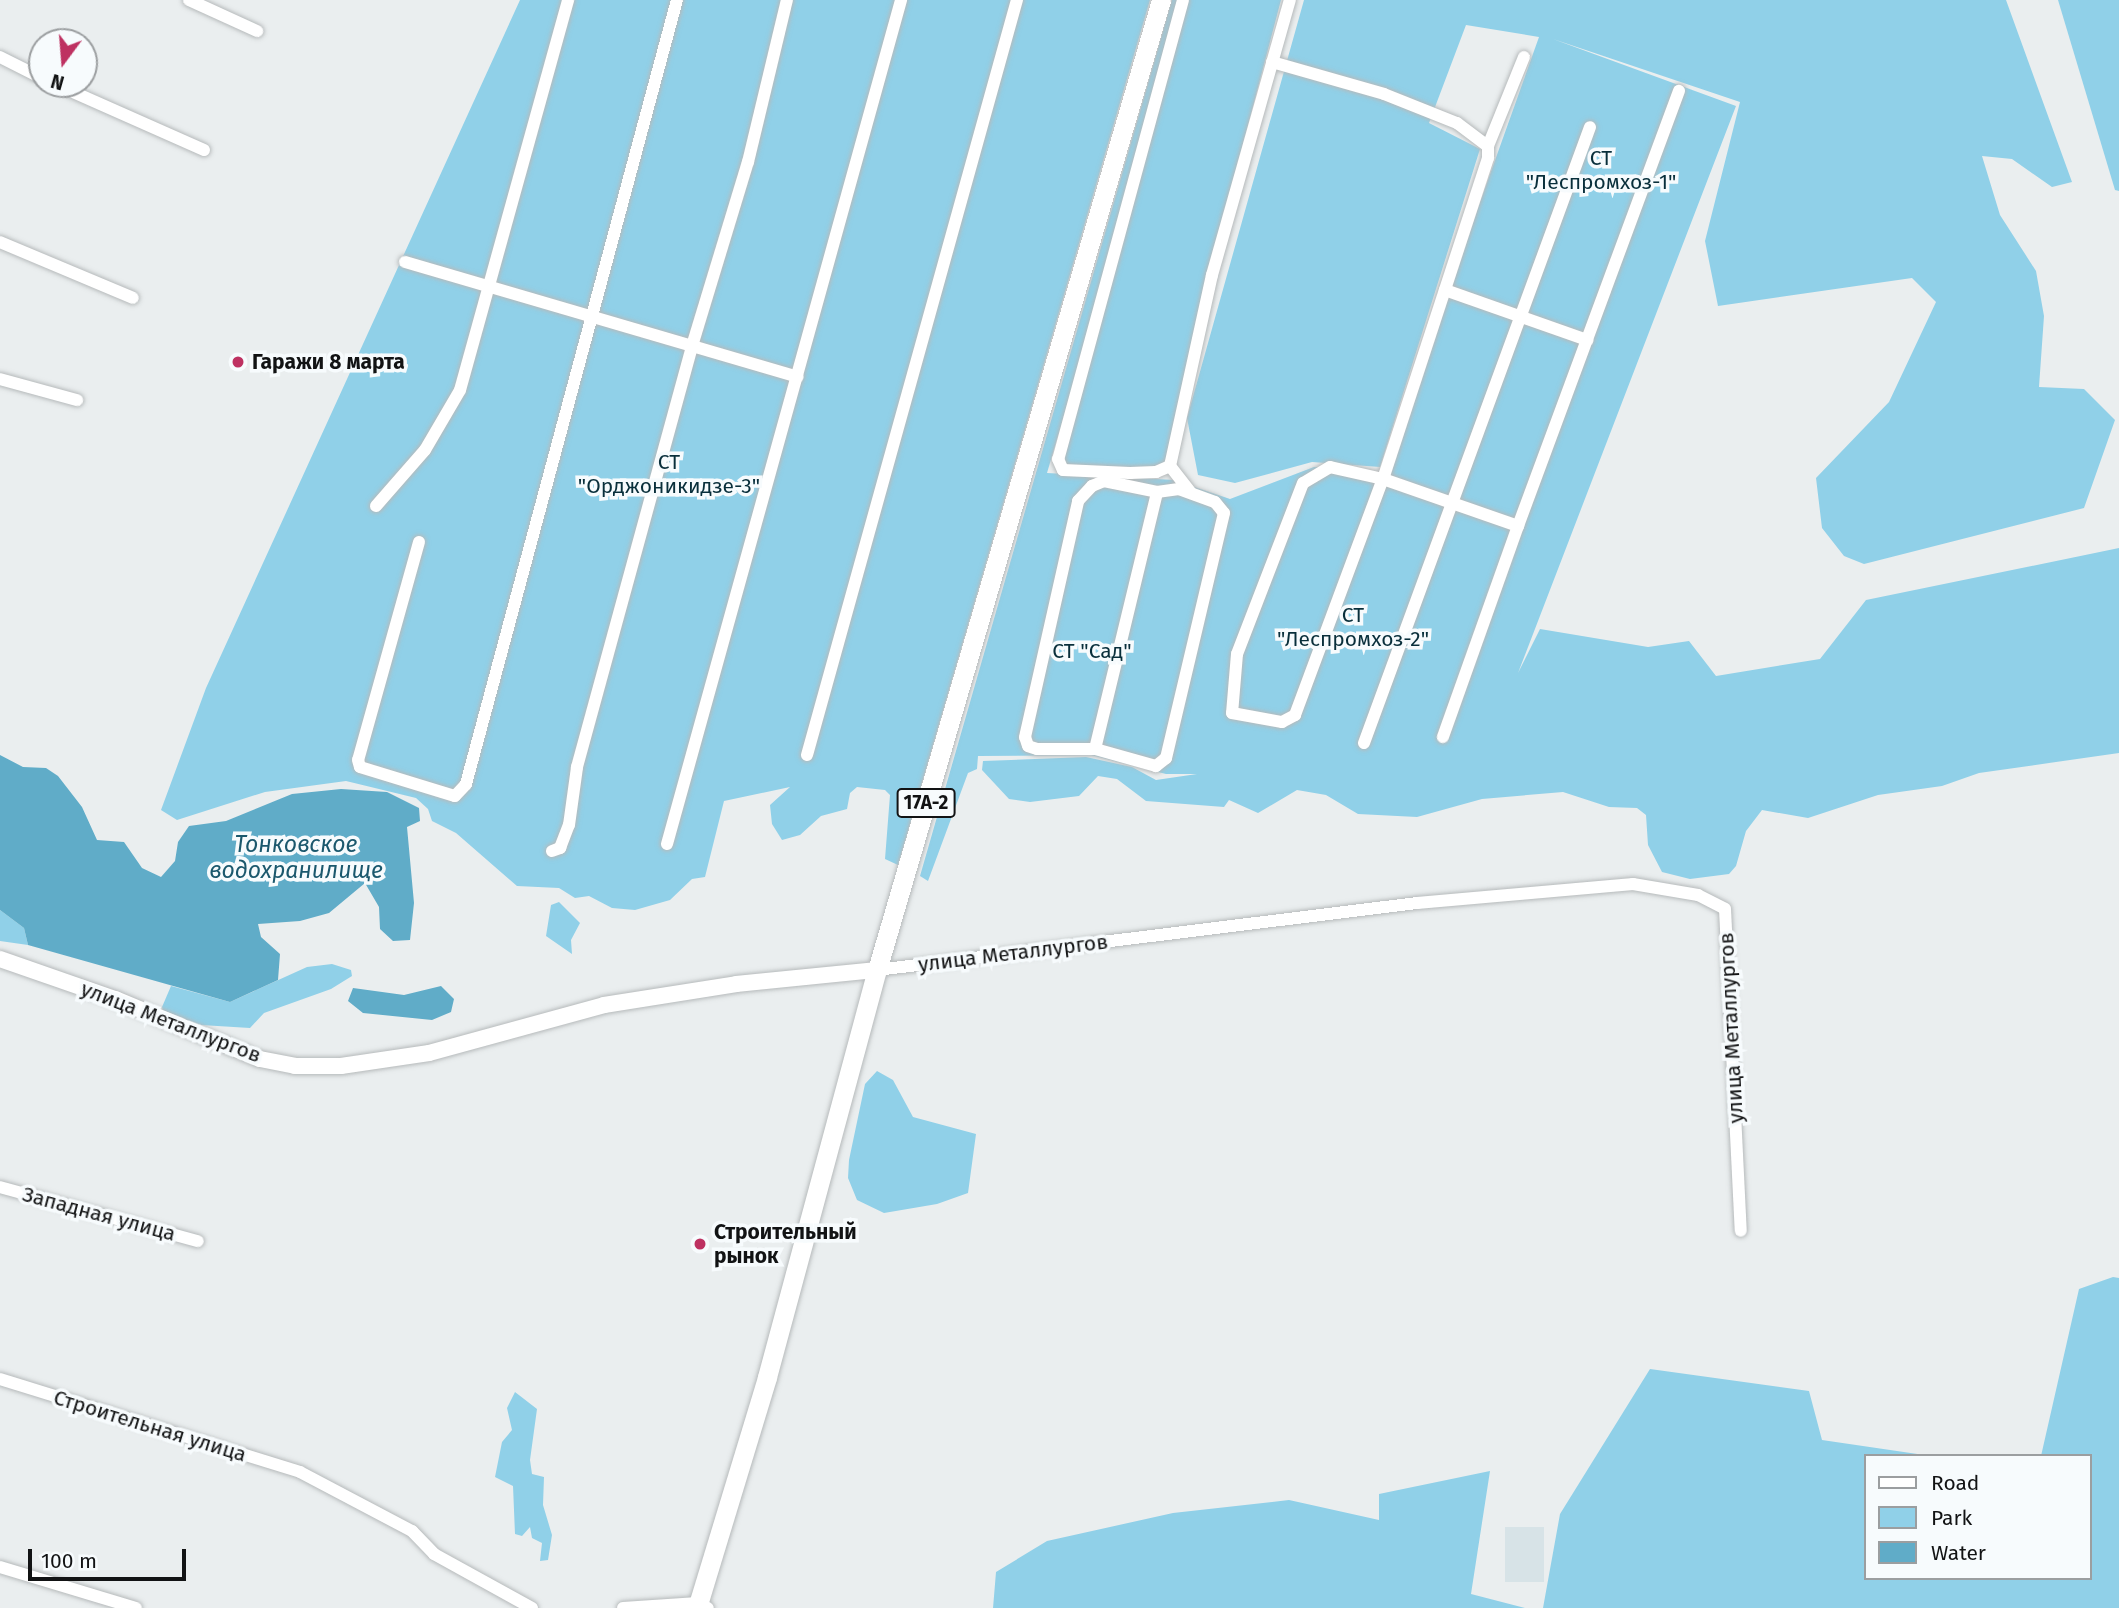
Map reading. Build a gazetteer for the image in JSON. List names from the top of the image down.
{
  "streets": {
    "main road": ["17А-2"],
    "street": ["улица Металлургов", "Западная улица", "Строительная улица"]
  },
  "crossings": [
    ["17А-2", "улица Металлургов"]
  ],
  "water": ["Тонковское водохранилище"],
  "parks": [
    "СТ \"Леспромхоз-1\"",
    "СТ \"Орджоникидзе-3\"",
    "СТ \"Леспромхоз-2\"",
    "СТ \"Сад\""
  ],
  "places": ["Гаражи 8 марта", "Строительный рынок"],
  "legend": ["Road", "Park", "Water"],
  "scale_bar": "100 m",
  "north": "bottom"
}
